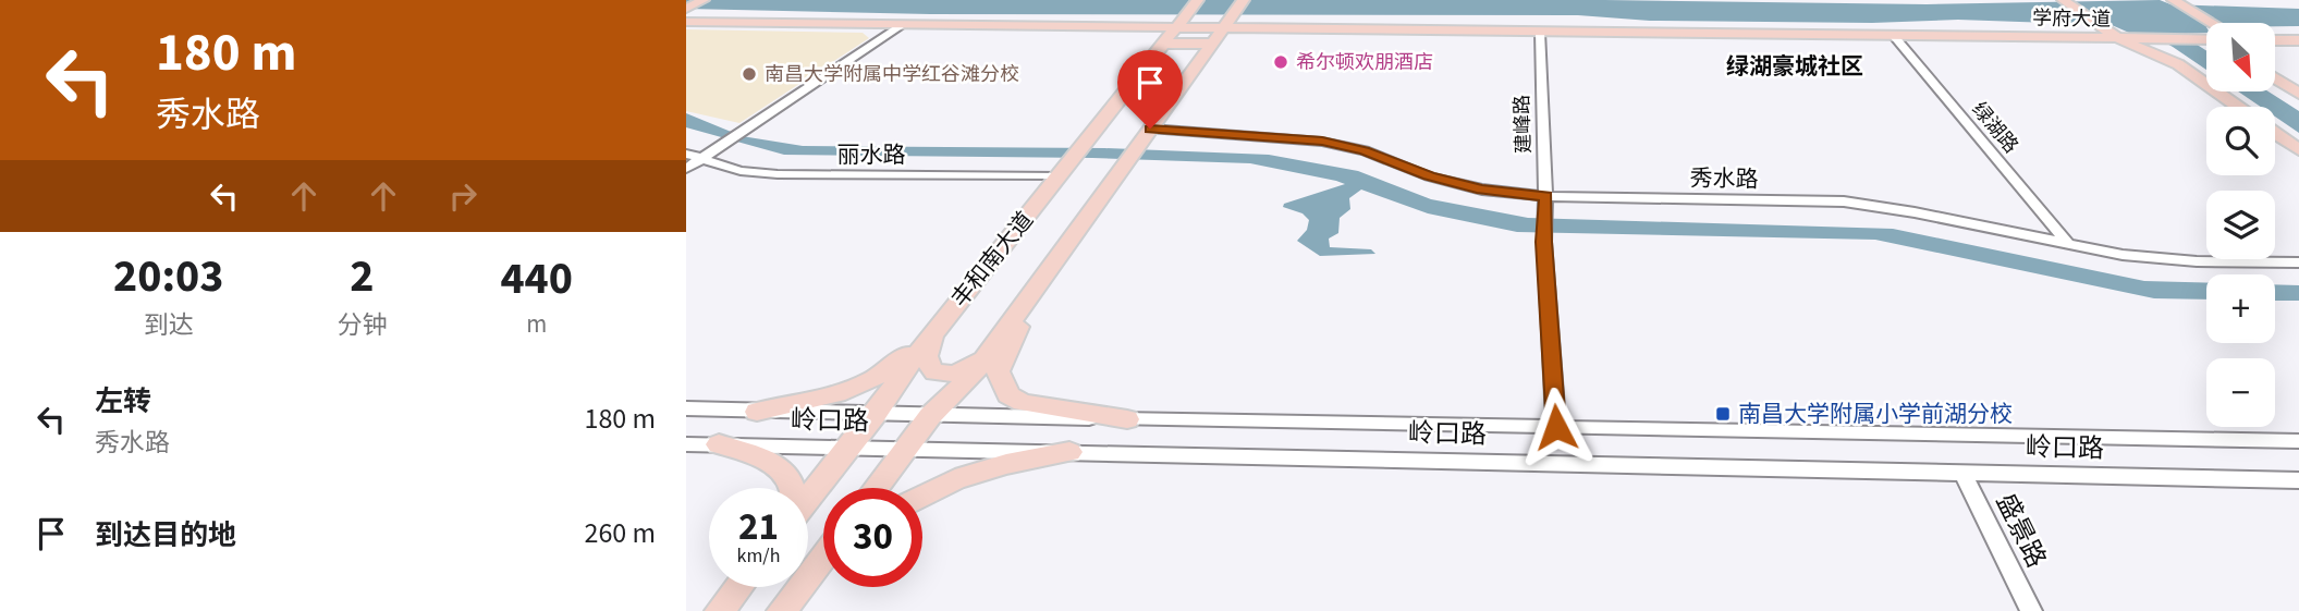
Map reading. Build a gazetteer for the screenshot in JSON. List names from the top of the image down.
{
  "streets": {
    "main road": ["学府大道", "丰和南大道"],
    "street": [
      "建峰路",
      "绿湖路",
      "丽水路",
      "秀水路",
      "岭口路",
      "盛景路"
    ]
  },
  "crossings": [
    ["学府大道", "建峰路"],
    ["学府大道", "绿湖路"],
    ["学府大道", "丰和南大道"],
    ["建峰路", "秀水路"],
    ["建峰路", "岭口路"],
    ["绿湖路", "秀水路"],
    ["丽水路", "丰和南大道"],
    ["丰和南大道", "岭口路"],
    ["岭口路", "盛景路"]
  ],
  "districts": ["绿湖豪城社区"],
  "places": {
    "other": ["希尔顿欢朋酒店", "南昌大学附属中学红谷滩分校"],
    "transit": ["南昌大学附属小学前湖分校"]
  },
  "north": "bottom right",
  "page": {
    "turn": ["180 m", "秀水路"],
    "map_buttons": ["+", "−"],
    "eta": [
      "20:03",
      "到达",
      "2",
      "分钟",
      "440",
      "m"
    ],
    "list": [
      {
        "name": "左转",
        "note": "秀水路",
        "value": "180 m"
      },
      {
        "name": "到达目的地",
        "value": "260 m"
      }
    ],
    "speed": "21 km/h",
    "limit": "30"
  }
}
